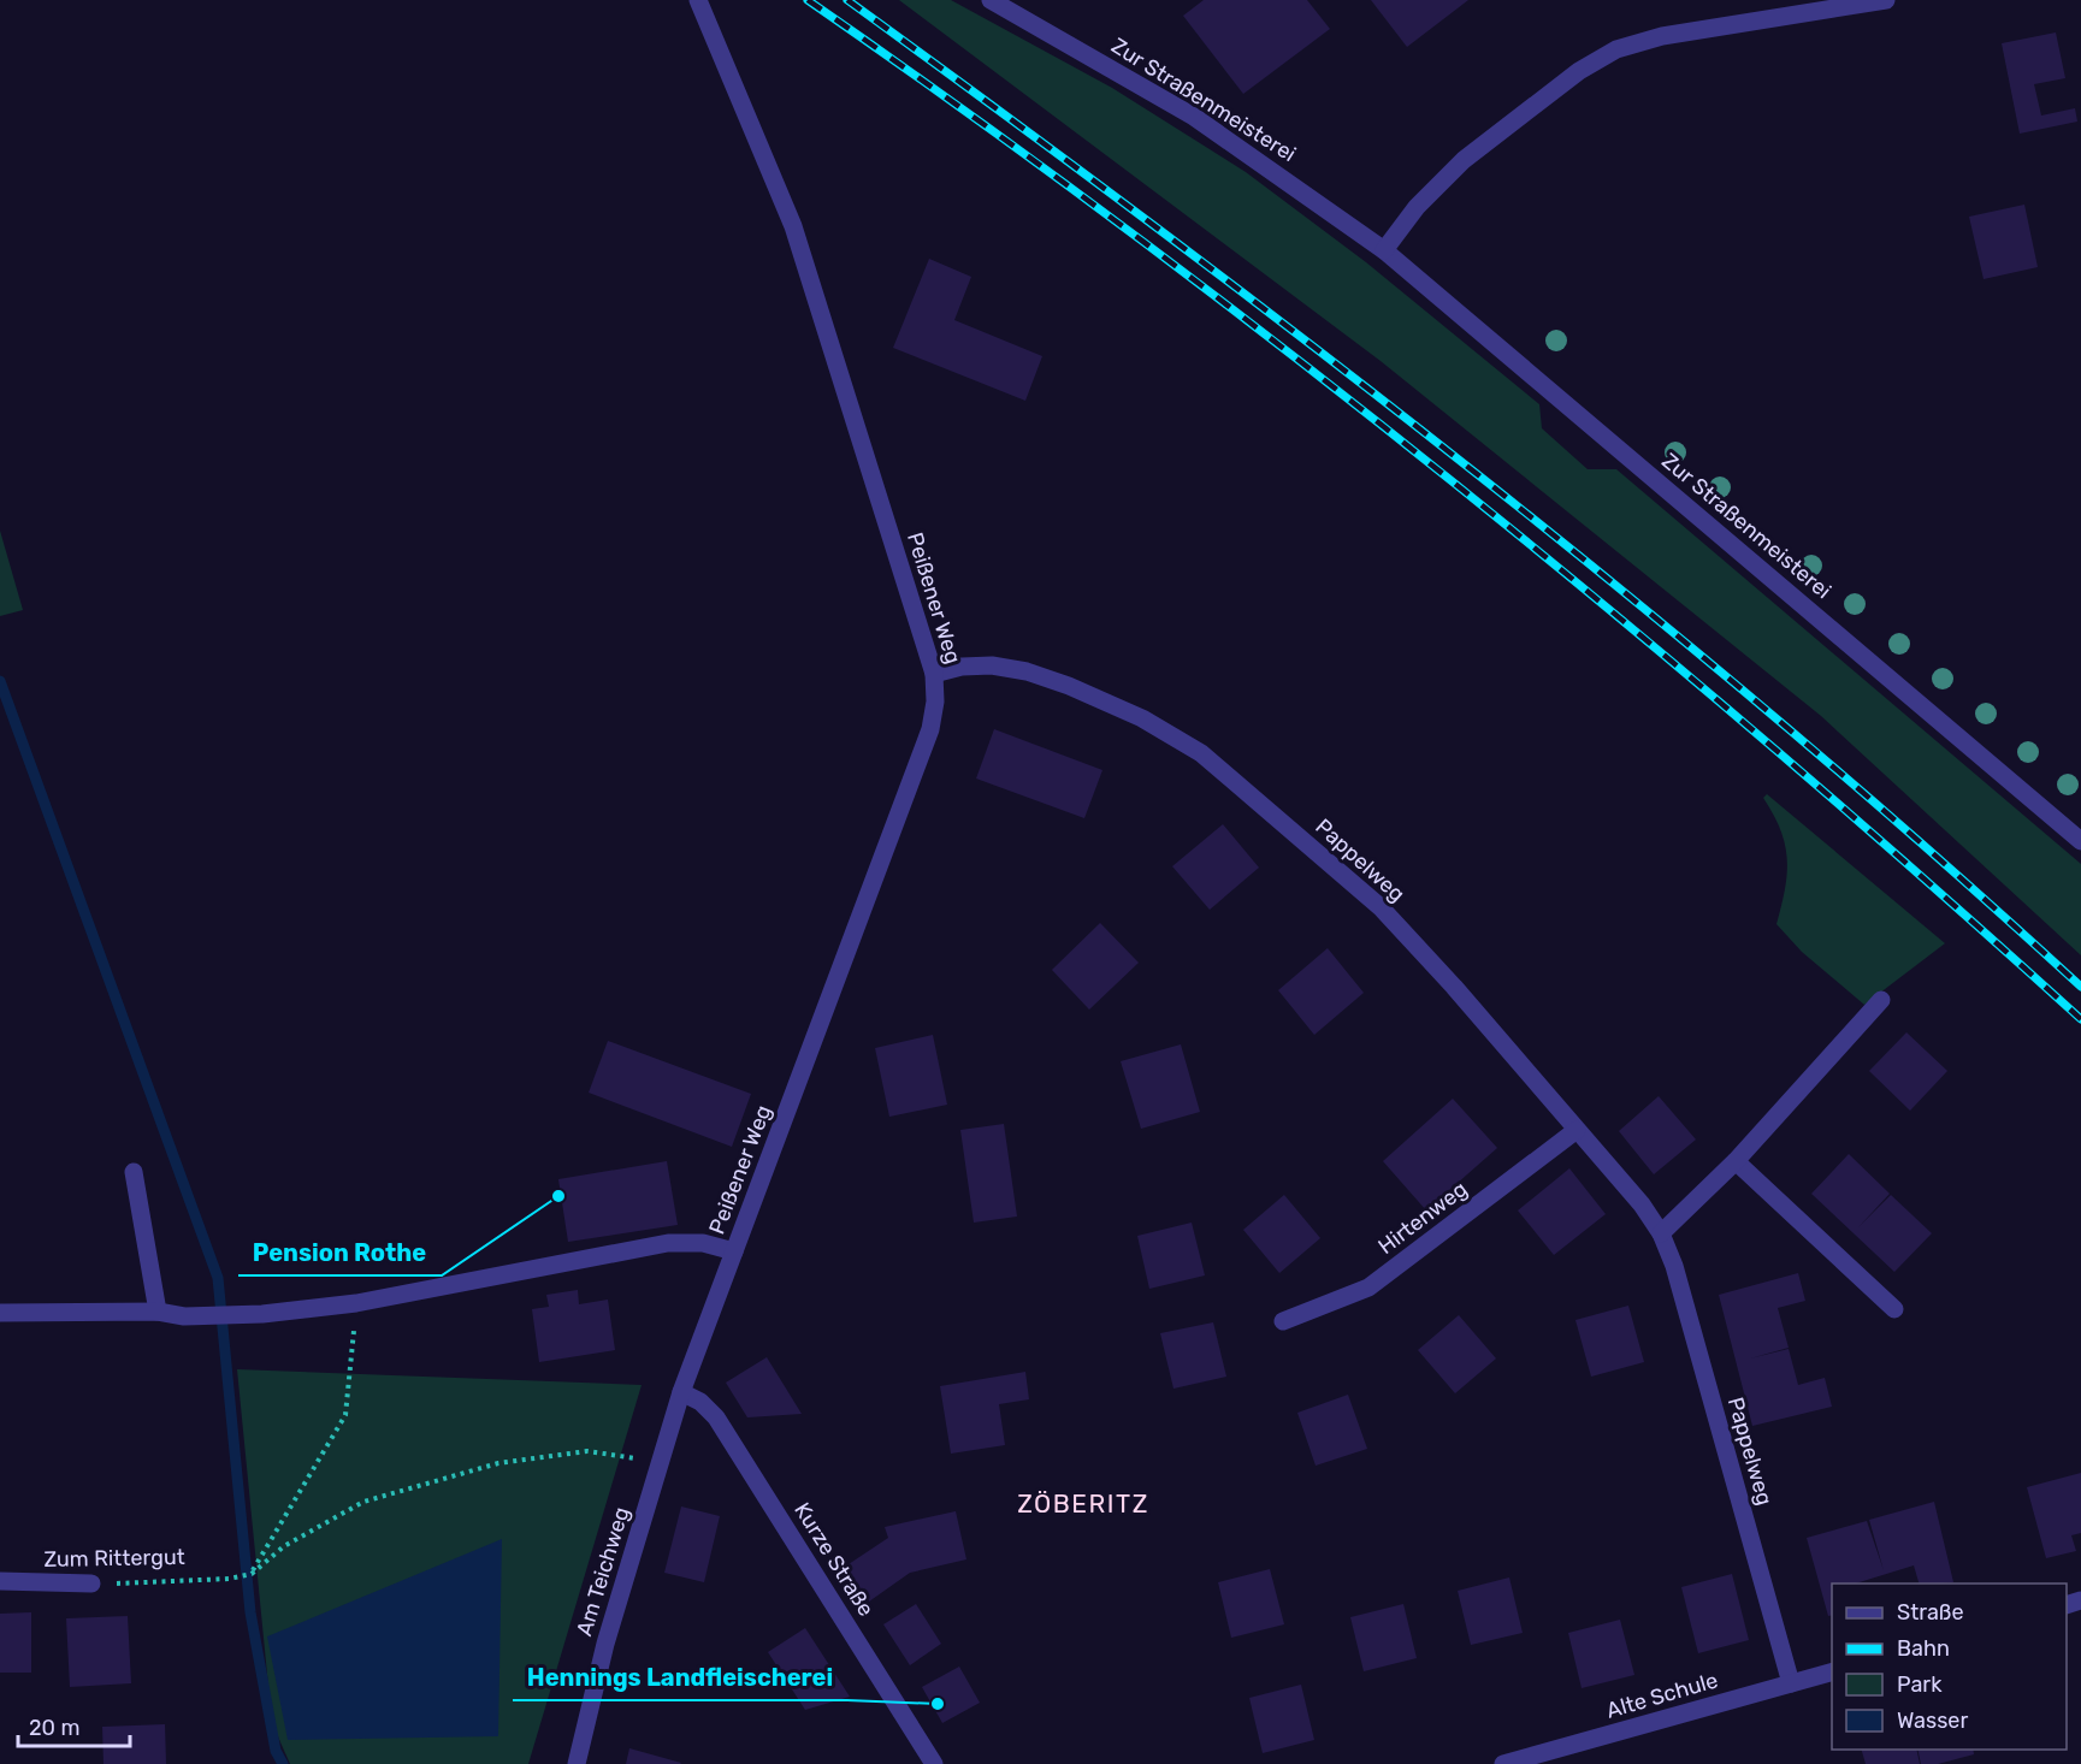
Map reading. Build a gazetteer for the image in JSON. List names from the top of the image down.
{
  "streets": {
    "street": [
      "Zur Straßenmeisterei",
      "Peißener Weg",
      "Pappelweg",
      "Hirtenweg",
      "Zum Rittergut",
      "Kurze Straße",
      "Am Teichweg",
      "Alte Schule"
    ]
  },
  "crossings": [
    ["Peißener Weg", "Pappelweg"],
    ["Peißener Weg", "Kurze Straße"],
    ["Peißener Weg", "Am Teichweg"],
    ["Pappelweg", "Hirtenweg"],
    ["Pappelweg", "Alte Schule"],
    ["Kurze Straße", "Am Teichweg"]
  ],
  "districts": ["ZÖBERITZ"],
  "places": ["Pension Rothe", "Hennings Landfleischerei"],
  "legend": [
    "Straße",
    "Bahn",
    "Park",
    "Wasser"
  ],
  "scale_bar": "20 m"
}
